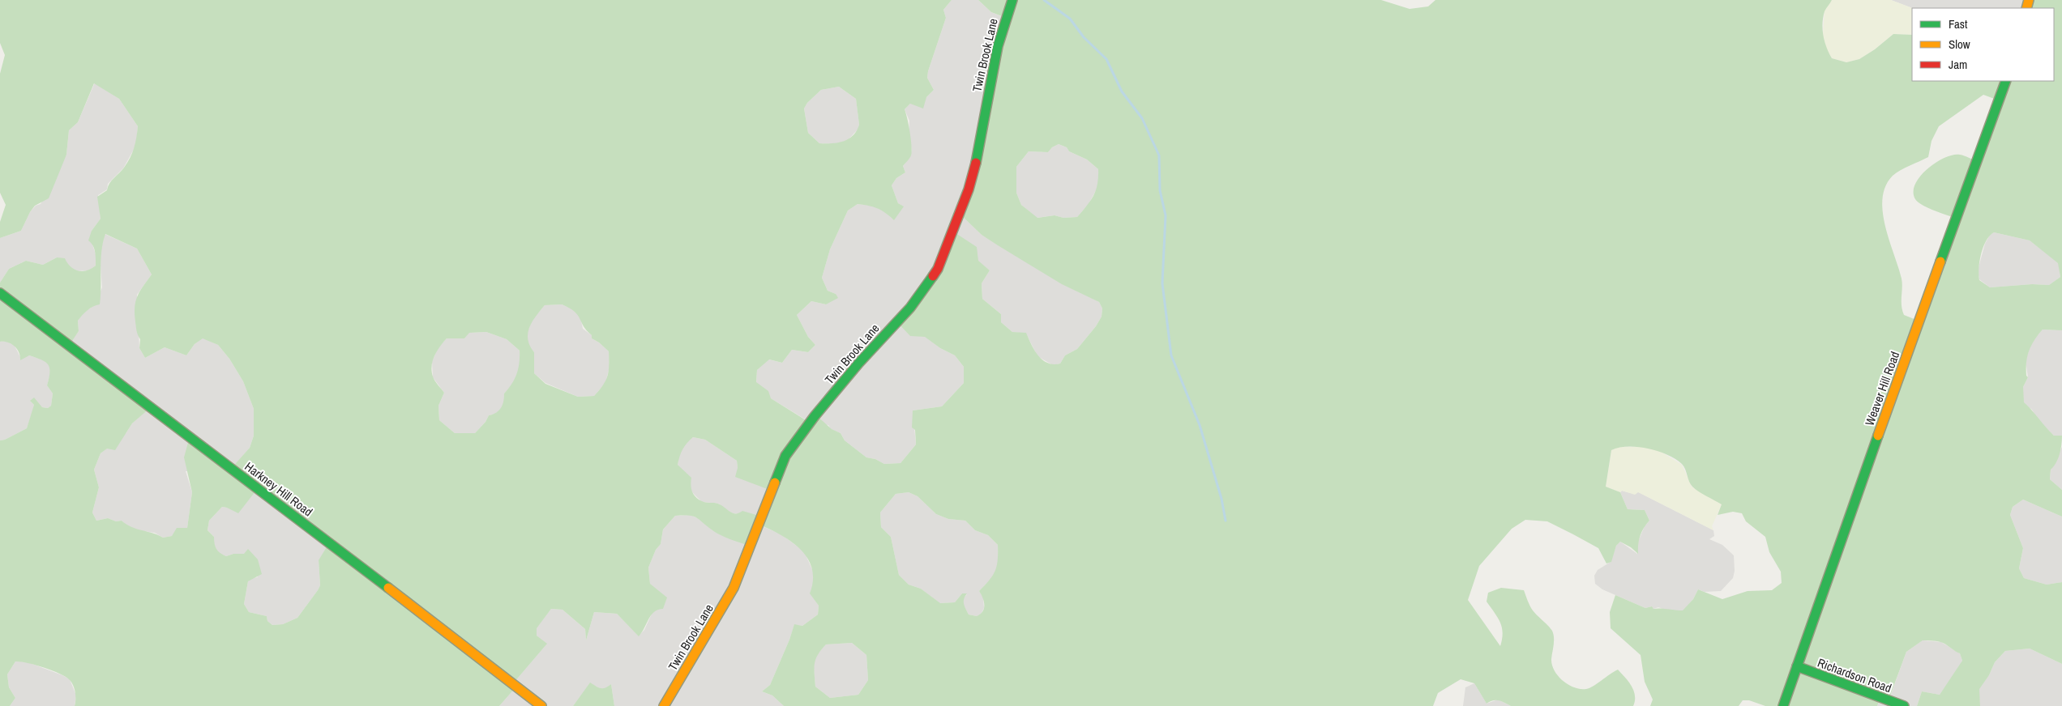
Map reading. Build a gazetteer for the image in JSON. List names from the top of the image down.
{
  "streets": {
    "street": [
      "Twin Brook Lane",
      "Weaver Hill Road",
      "Harkney Hill Road",
      "Richardson Road"
    ]
  },
  "crossings": [
    ["Weaver Hill Road", "Richardson Road"]
  ],
  "legend": ["Fast", "Slow", "Jam"]
}
